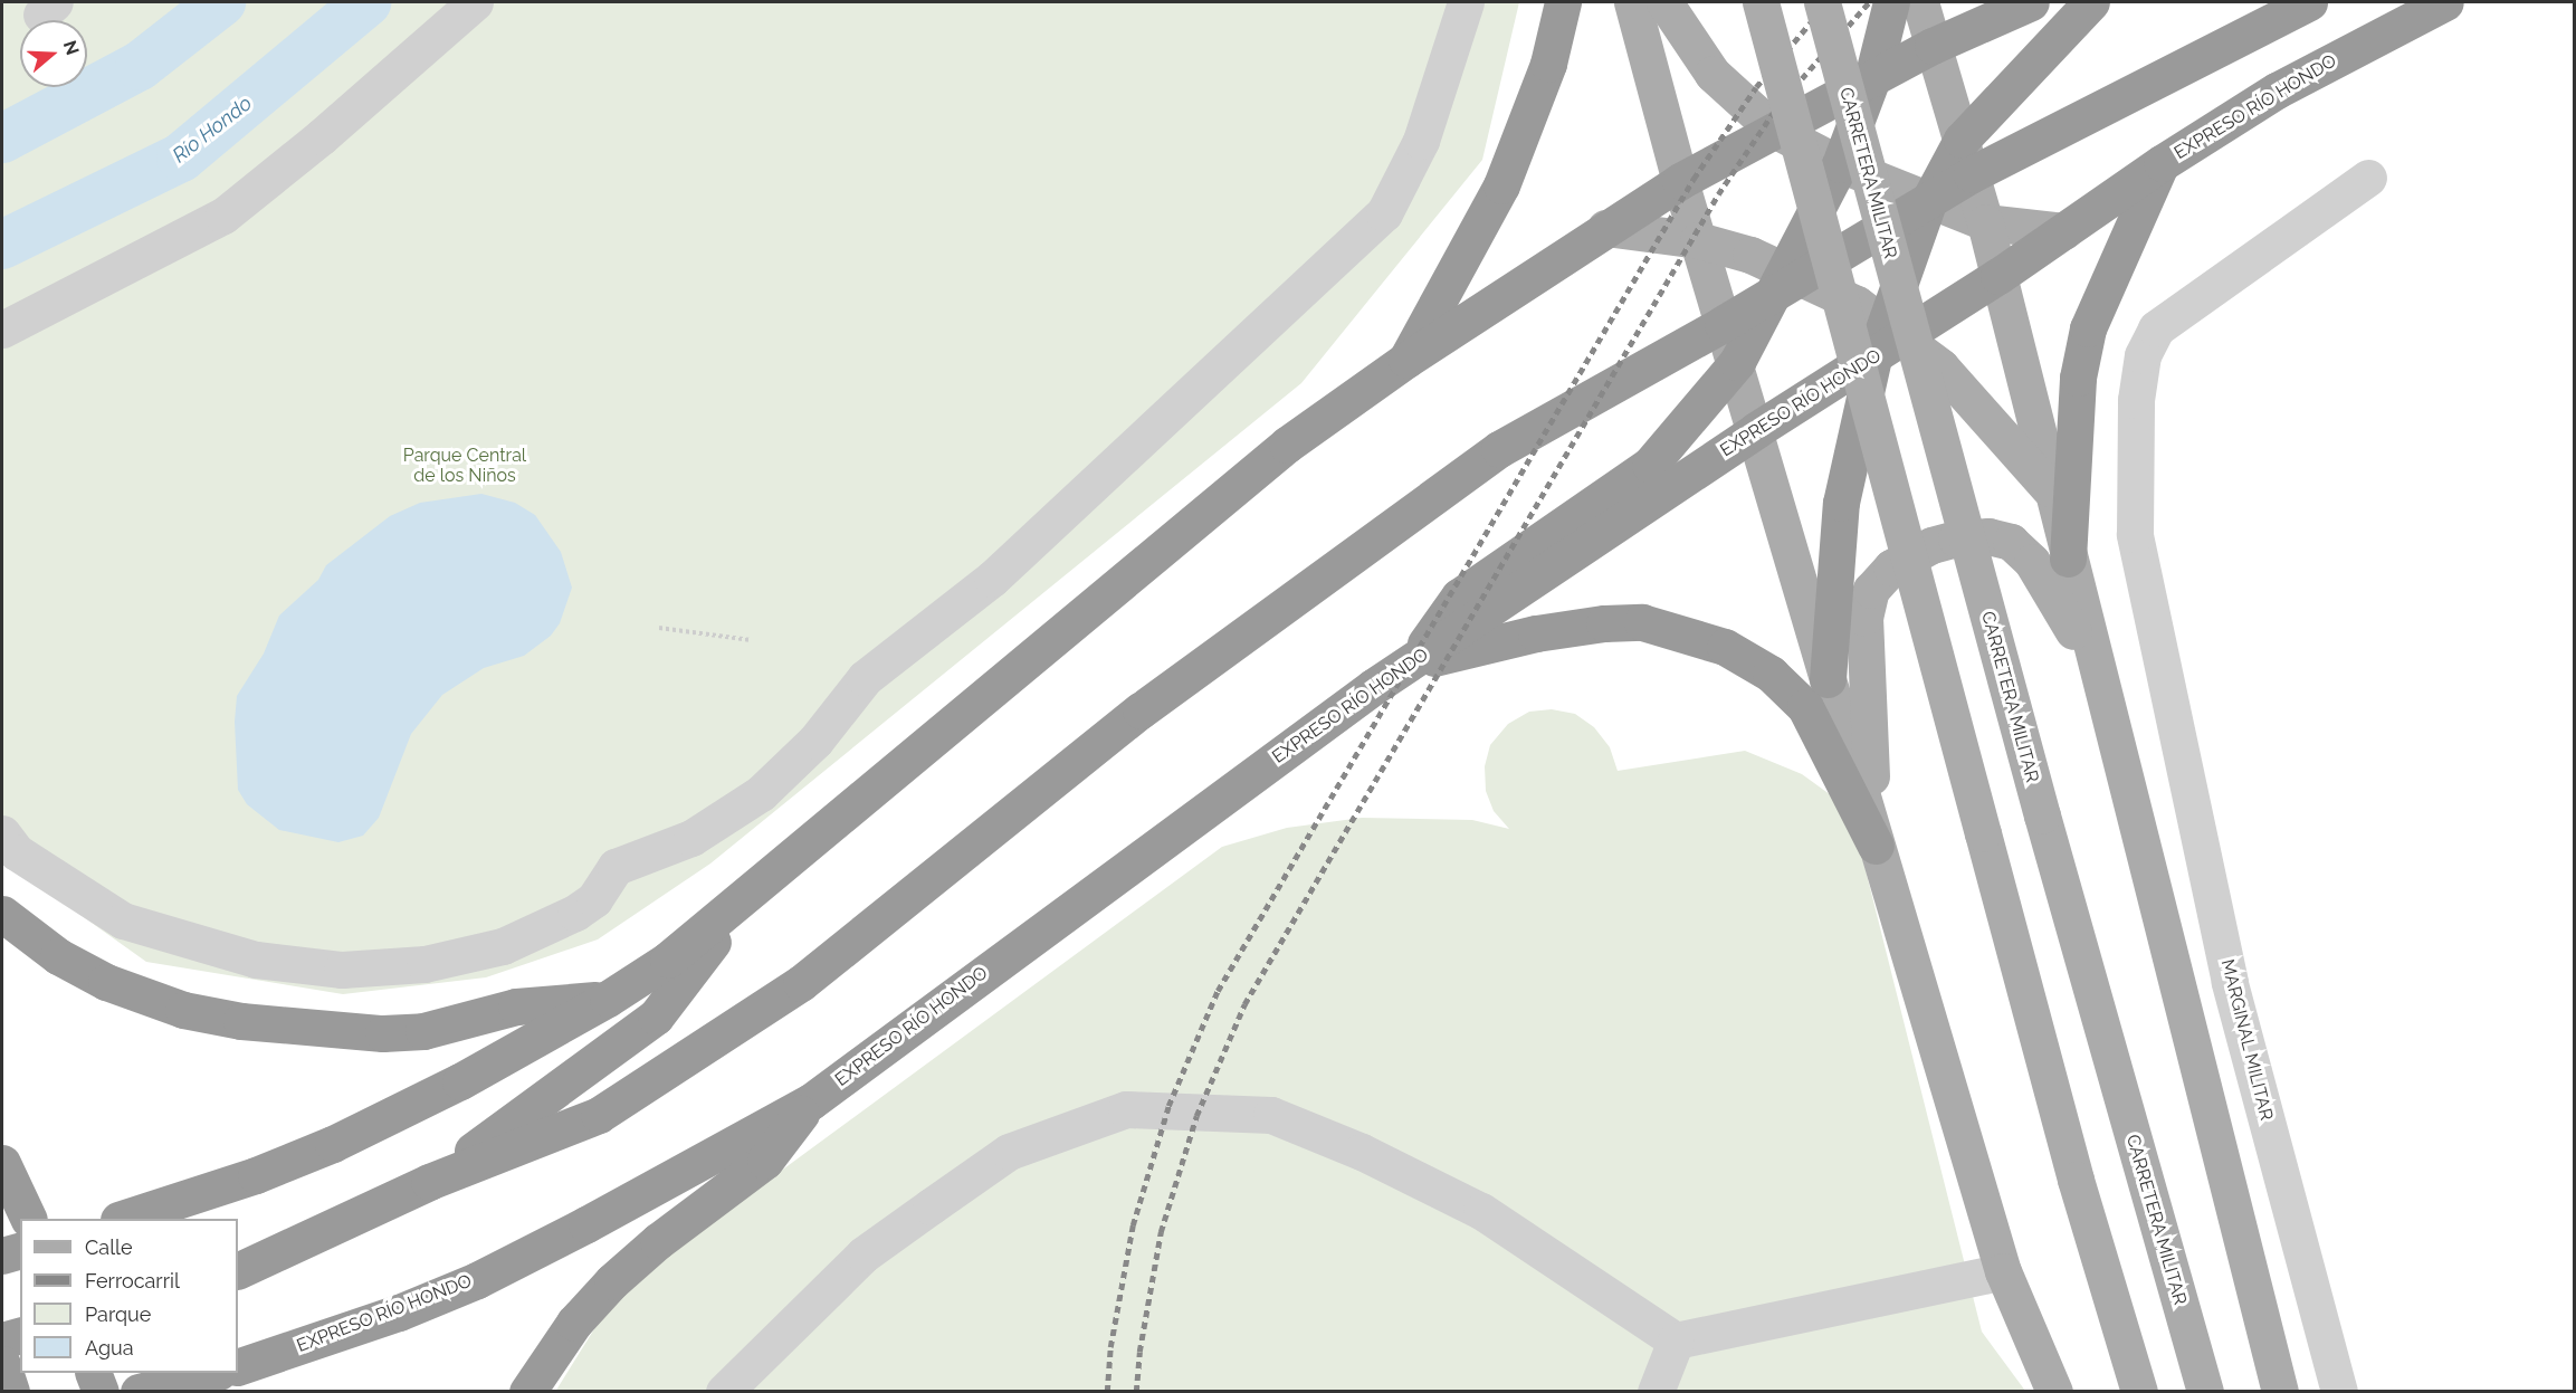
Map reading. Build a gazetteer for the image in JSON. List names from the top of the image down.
{
  "streets": {
    "highway": ["EXPRESO RÍO HONDO"],
    "main road": ["CARRETERA MILITAR"],
    "street": ["MARGINAL MILITAR"]
  },
  "water": ["Río Hondo"],
  "parks": ["Parque Central de los Niños"],
  "legend": [
    "Calle",
    "Ferrocarril",
    "Parque",
    "Agua"
  ],
  "north": "right"
}
